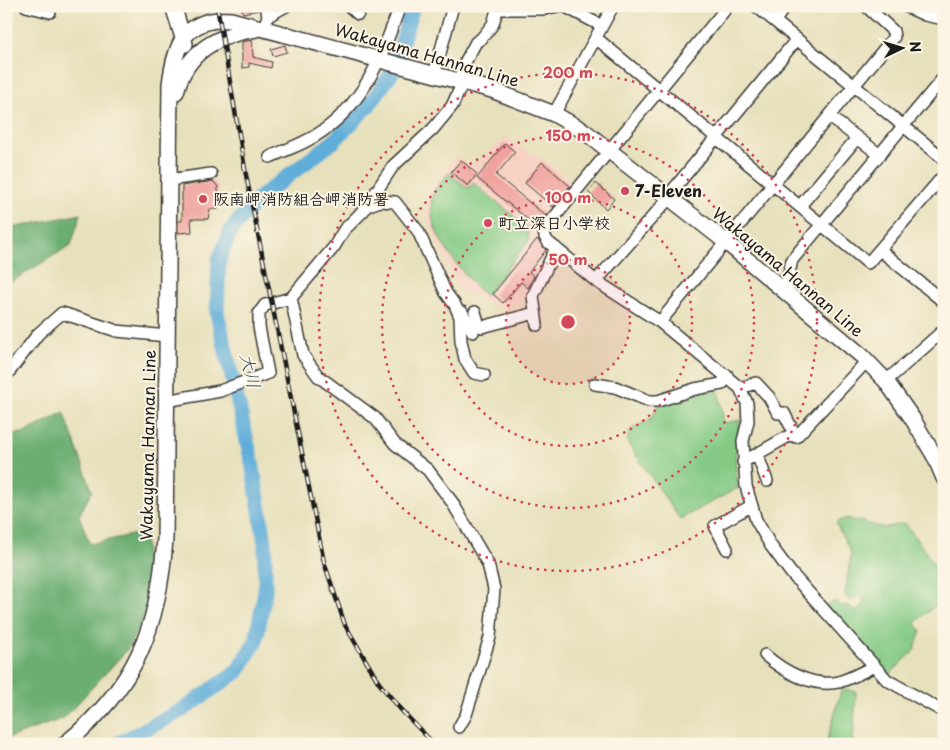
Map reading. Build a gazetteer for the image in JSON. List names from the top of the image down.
{
  "streets": {
    "main road": ["Wakayama Hannan Line"]
  },
  "water": ["大川"],
  "places": ["7-Eleven", "阪南岬消防組合岬消防署", "町立深日小学校"],
  "north": "right",
  "rings": [
    "200 m",
    "150 m",
    "100 m",
    "50 m"
  ]
}
